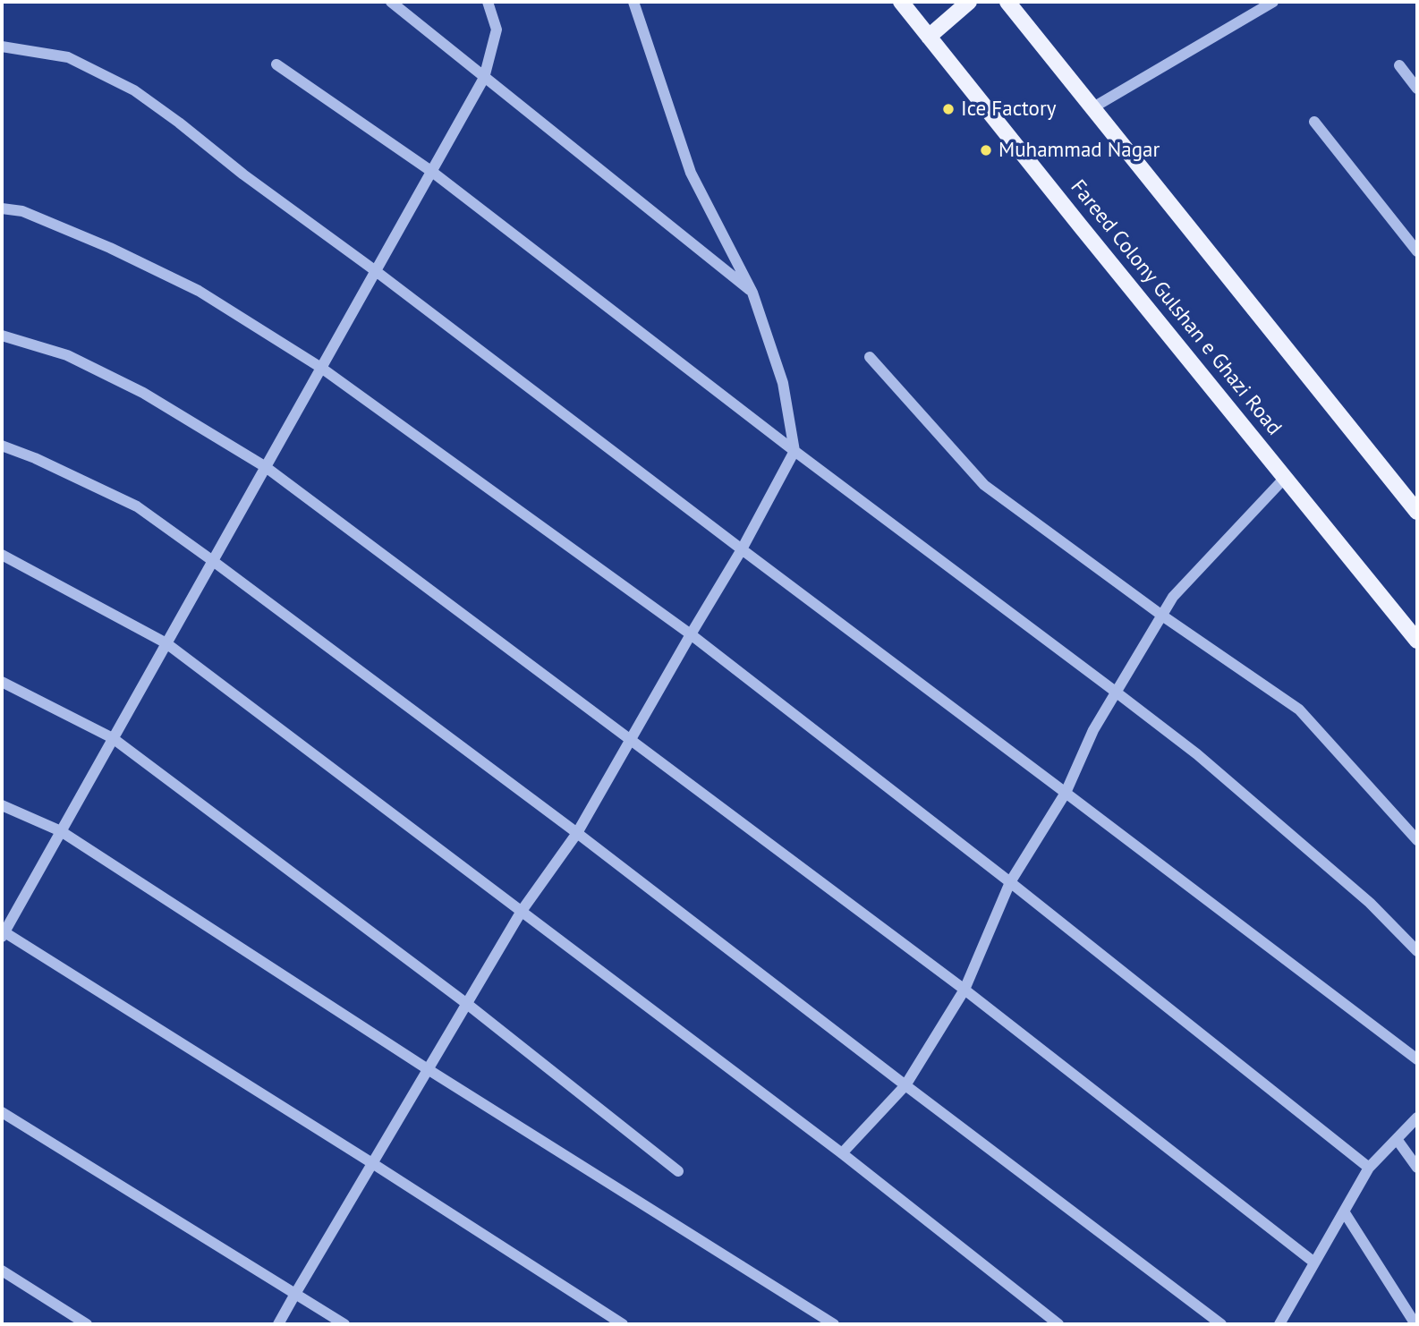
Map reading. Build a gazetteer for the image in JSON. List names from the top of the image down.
{
  "streets": {
    "main road": ["Fareed Colony Gulshan e Ghazi Road"]
  },
  "places": ["Ice Factory", "Muhammad Nagar"]
}
